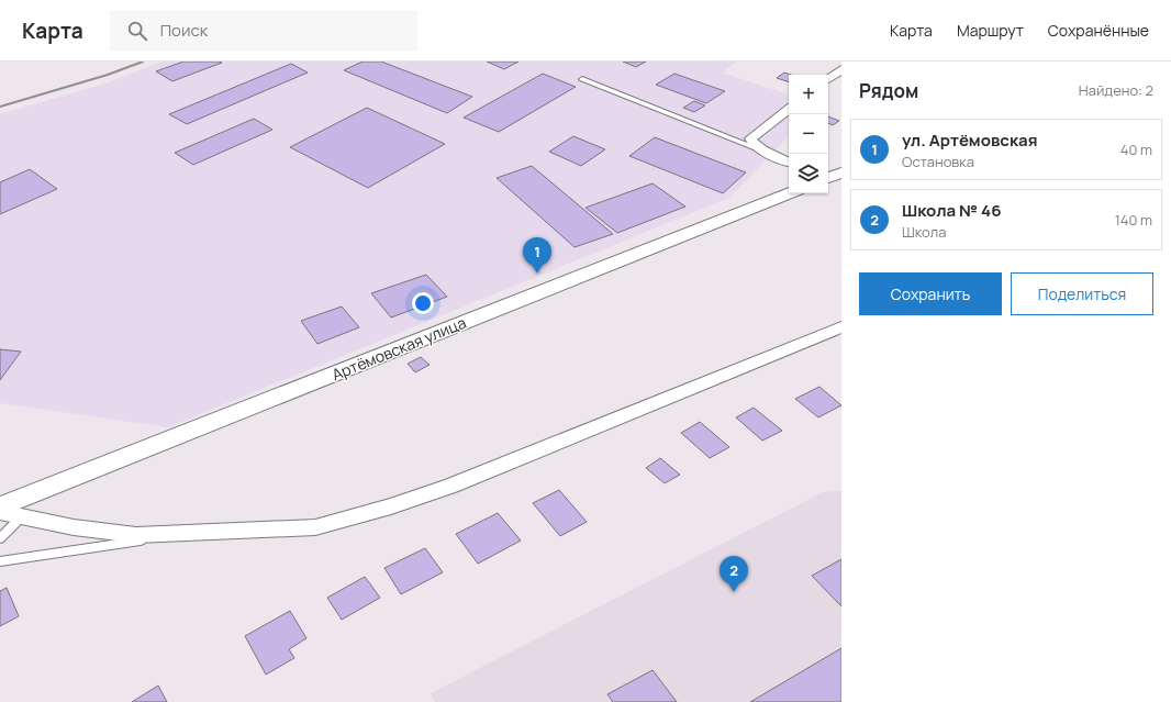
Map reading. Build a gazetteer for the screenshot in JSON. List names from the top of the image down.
{
  "streets": {
    "street": ["Артёмовская улица"]
  },
  "page": {
    "header": "Карта",
    "search": "Поиск",
    "nav": ["Карта", "Маршрут", "Сохранённые"],
    "heading": ["Рядом", "Найдено: 2"],
    "map_buttons": ["+", "−"],
    "list": [
      {
        "mark": "1",
        "name": "ул. Артёмовская",
        "note": "Остановка",
        "value": "40 m"
      },
      {
        "mark": "2",
        "name": "Школа № 46",
        "note": "Школа",
        "value": "140 m"
      }
    ],
    "pins": ["1", "2"],
    "buttons": ["Сохранить", "Поделиться"]
  }
}
